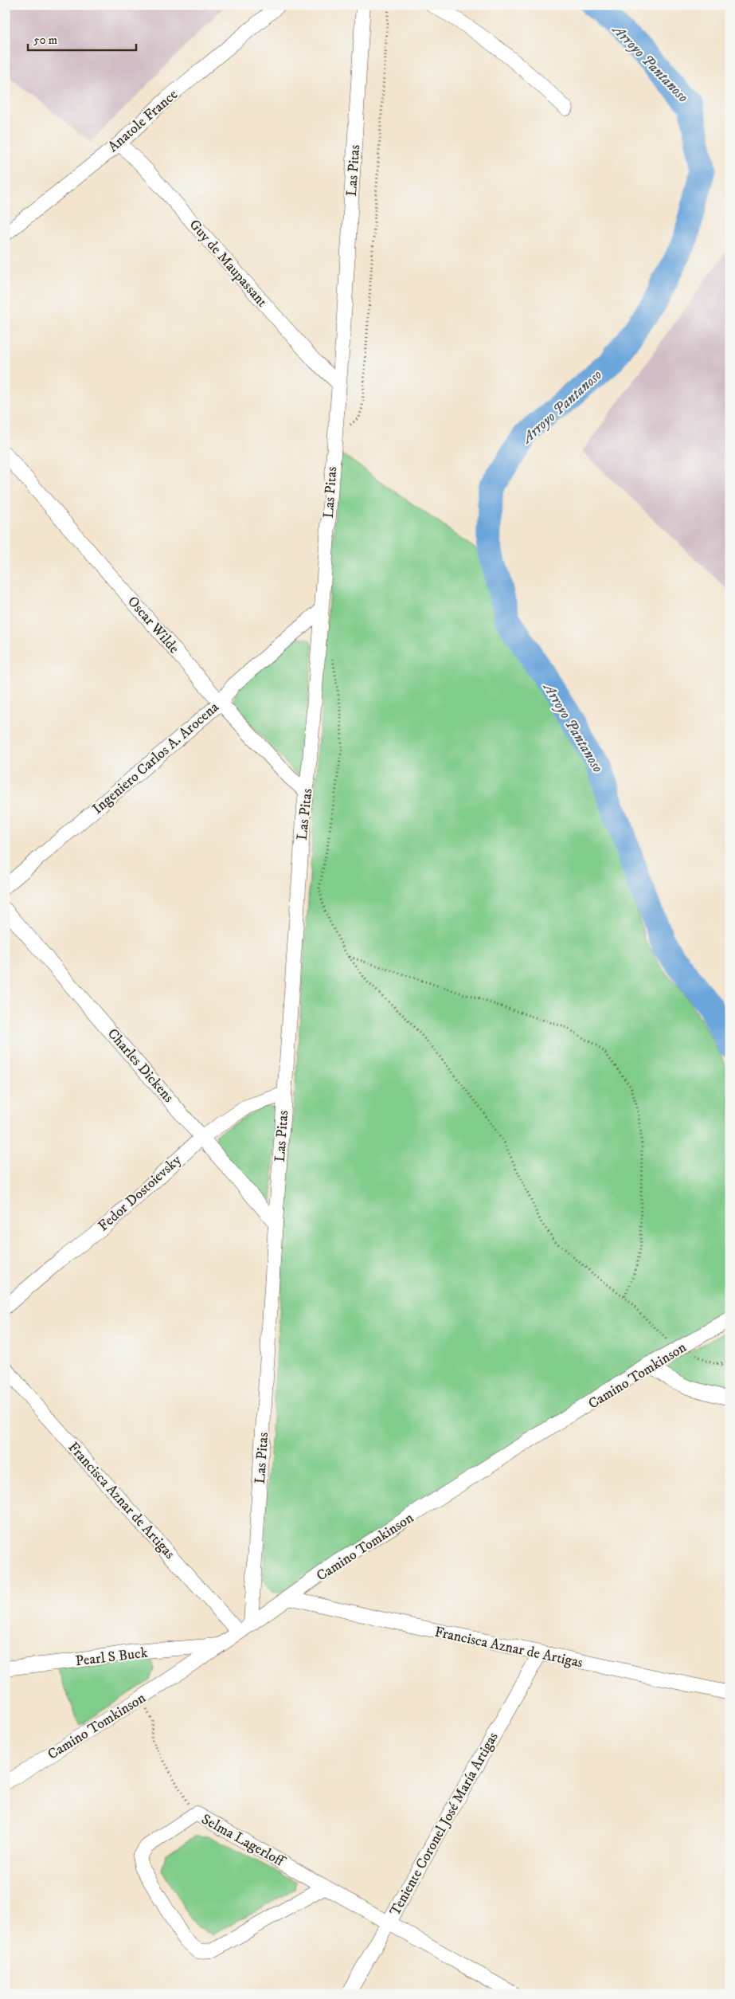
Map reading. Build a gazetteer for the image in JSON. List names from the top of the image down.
{
  "streets": {
    "street": [
      "Anatole France",
      "Las Pitas",
      "Guy de Maupassant",
      "Oscar Wilde",
      "Ingeniero Carlos A. Arocena",
      "Charles Dickens",
      "Fedor Dostoievsky",
      "Camino Tomkinson",
      "Francisca Aznar de Artigas",
      "Pearl S Buck",
      "Teniente Coronel José María Artigas",
      "Selma Lagerloff"
    ]
  },
  "crossings": [
    ["Anatole France", "Guy de Maupassant"],
    ["Las Pitas", "Guy de Maupassant"],
    ["Las Pitas", "Oscar Wilde"],
    ["Las Pitas", "Ingeniero Carlos A. Arocena"],
    ["Las Pitas", "Charles Dickens"],
    ["Las Pitas", "Fedor Dostoievsky"],
    ["Las Pitas", "Camino Tomkinson"],
    ["Oscar Wilde", "Ingeniero Carlos A. Arocena"],
    ["Charles Dickens", "Fedor Dostoievsky"],
    ["Camino Tomkinson", "Francisca Aznar de Artigas"],
    ["Camino Tomkinson", "Pearl S Buck"],
    ["Francisca Aznar de Artigas", "Teniente Coronel José María Artigas"],
    ["Teniente Coronel José María Artigas", "Selma Lagerloff"]
  ],
  "water": ["Arroyo Pantanoso"],
  "scale_bar": "50 m"
}
